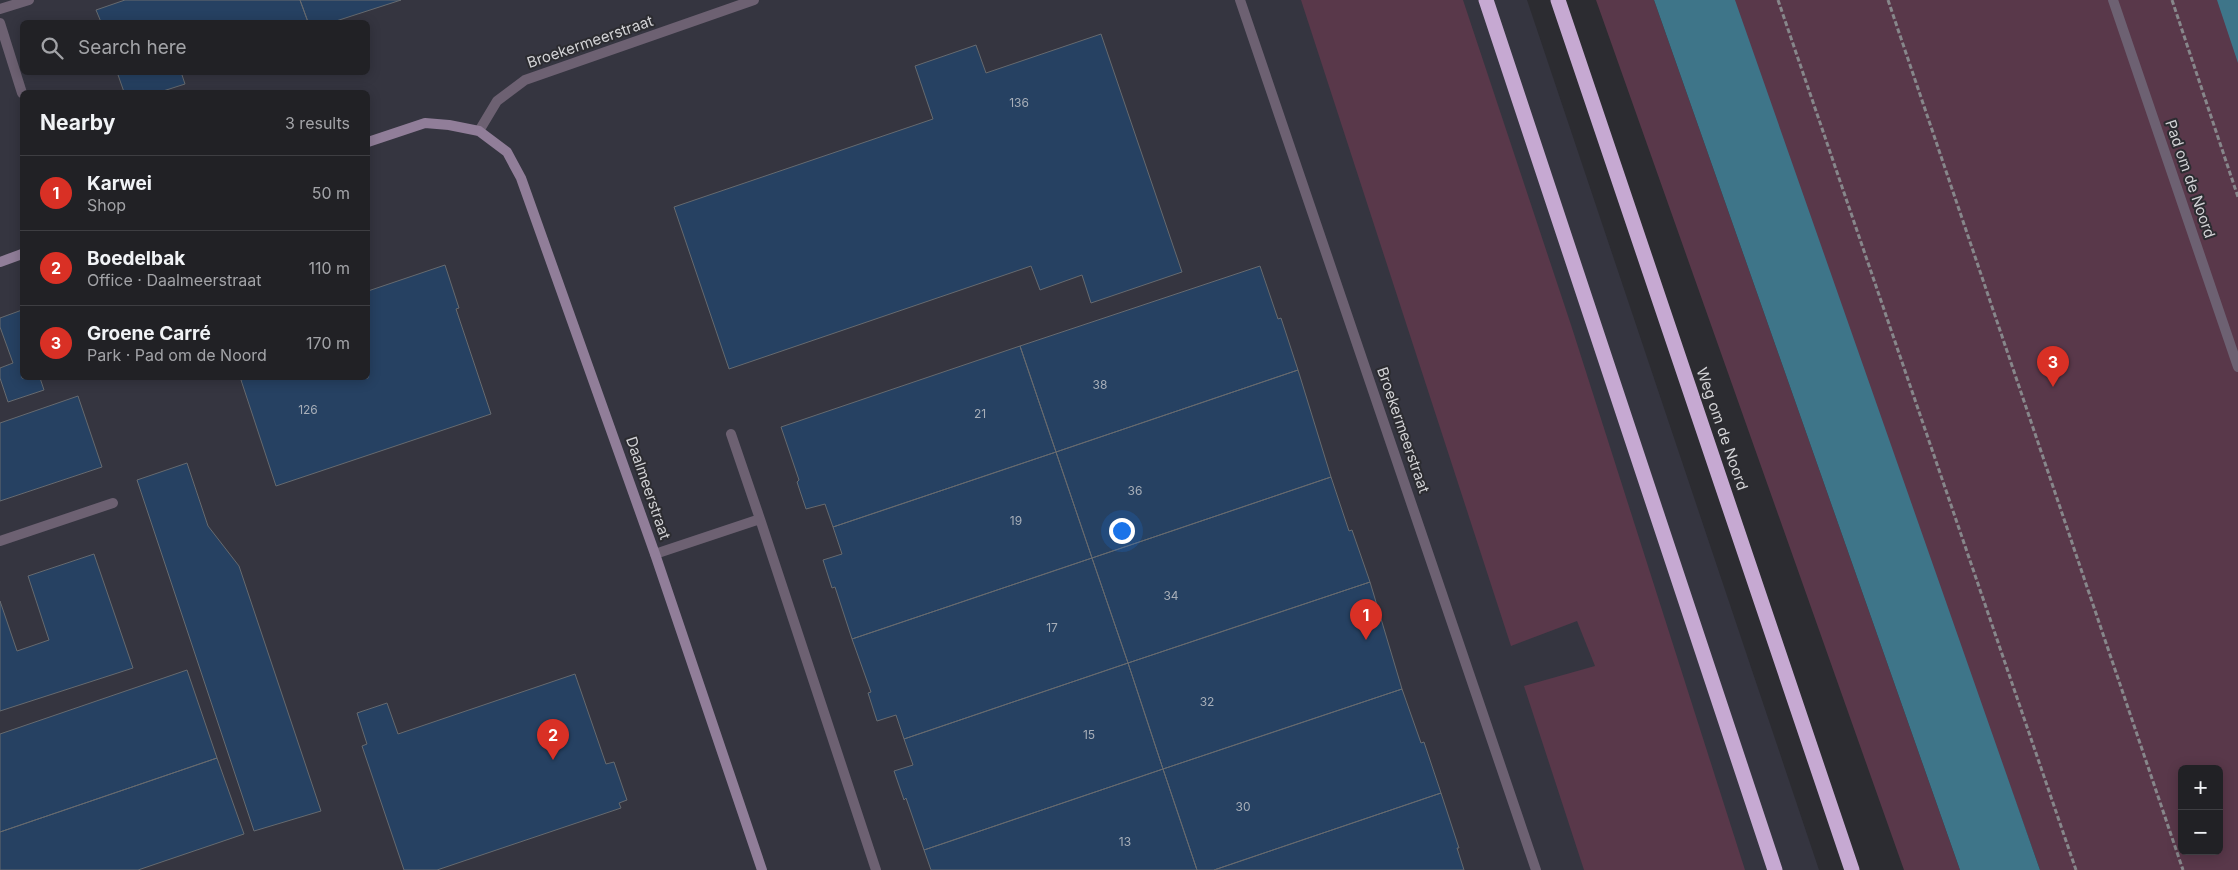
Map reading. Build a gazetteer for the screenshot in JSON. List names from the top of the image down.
{
  "streets": {
    "highway": ["Weg om de Noord"],
    "street": ["Broekermeerstraat", "Pad om de Noord", "Daalmeerstraat"]
  },
  "crossings": [
    ["Broekermeerstraat", "Daalmeerstraat"]
  ],
  "house_numbers": [
    "136",
    "38",
    "126",
    "21",
    "36",
    "19",
    "34",
    "17",
    "32",
    "15",
    "30",
    "13"
  ],
  "page": {
    "search": "Search here",
    "heading": ["Nearby", "3 results"],
    "list": [
      {
        "mark": "1",
        "name": "Karwei",
        "note": "Shop",
        "value": "50 m"
      },
      {
        "mark": "2",
        "name": "Boedelbak",
        "note": "Office · Daalmeerstraat",
        "value": "110 m"
      },
      {
        "mark": "3",
        "name": "Groene Carré",
        "note": "Park · Pad om de Noord",
        "value": "170 m"
      }
    ],
    "pins": ["3", "1", "2"],
    "map_buttons": ["+", "−"]
  }
}
